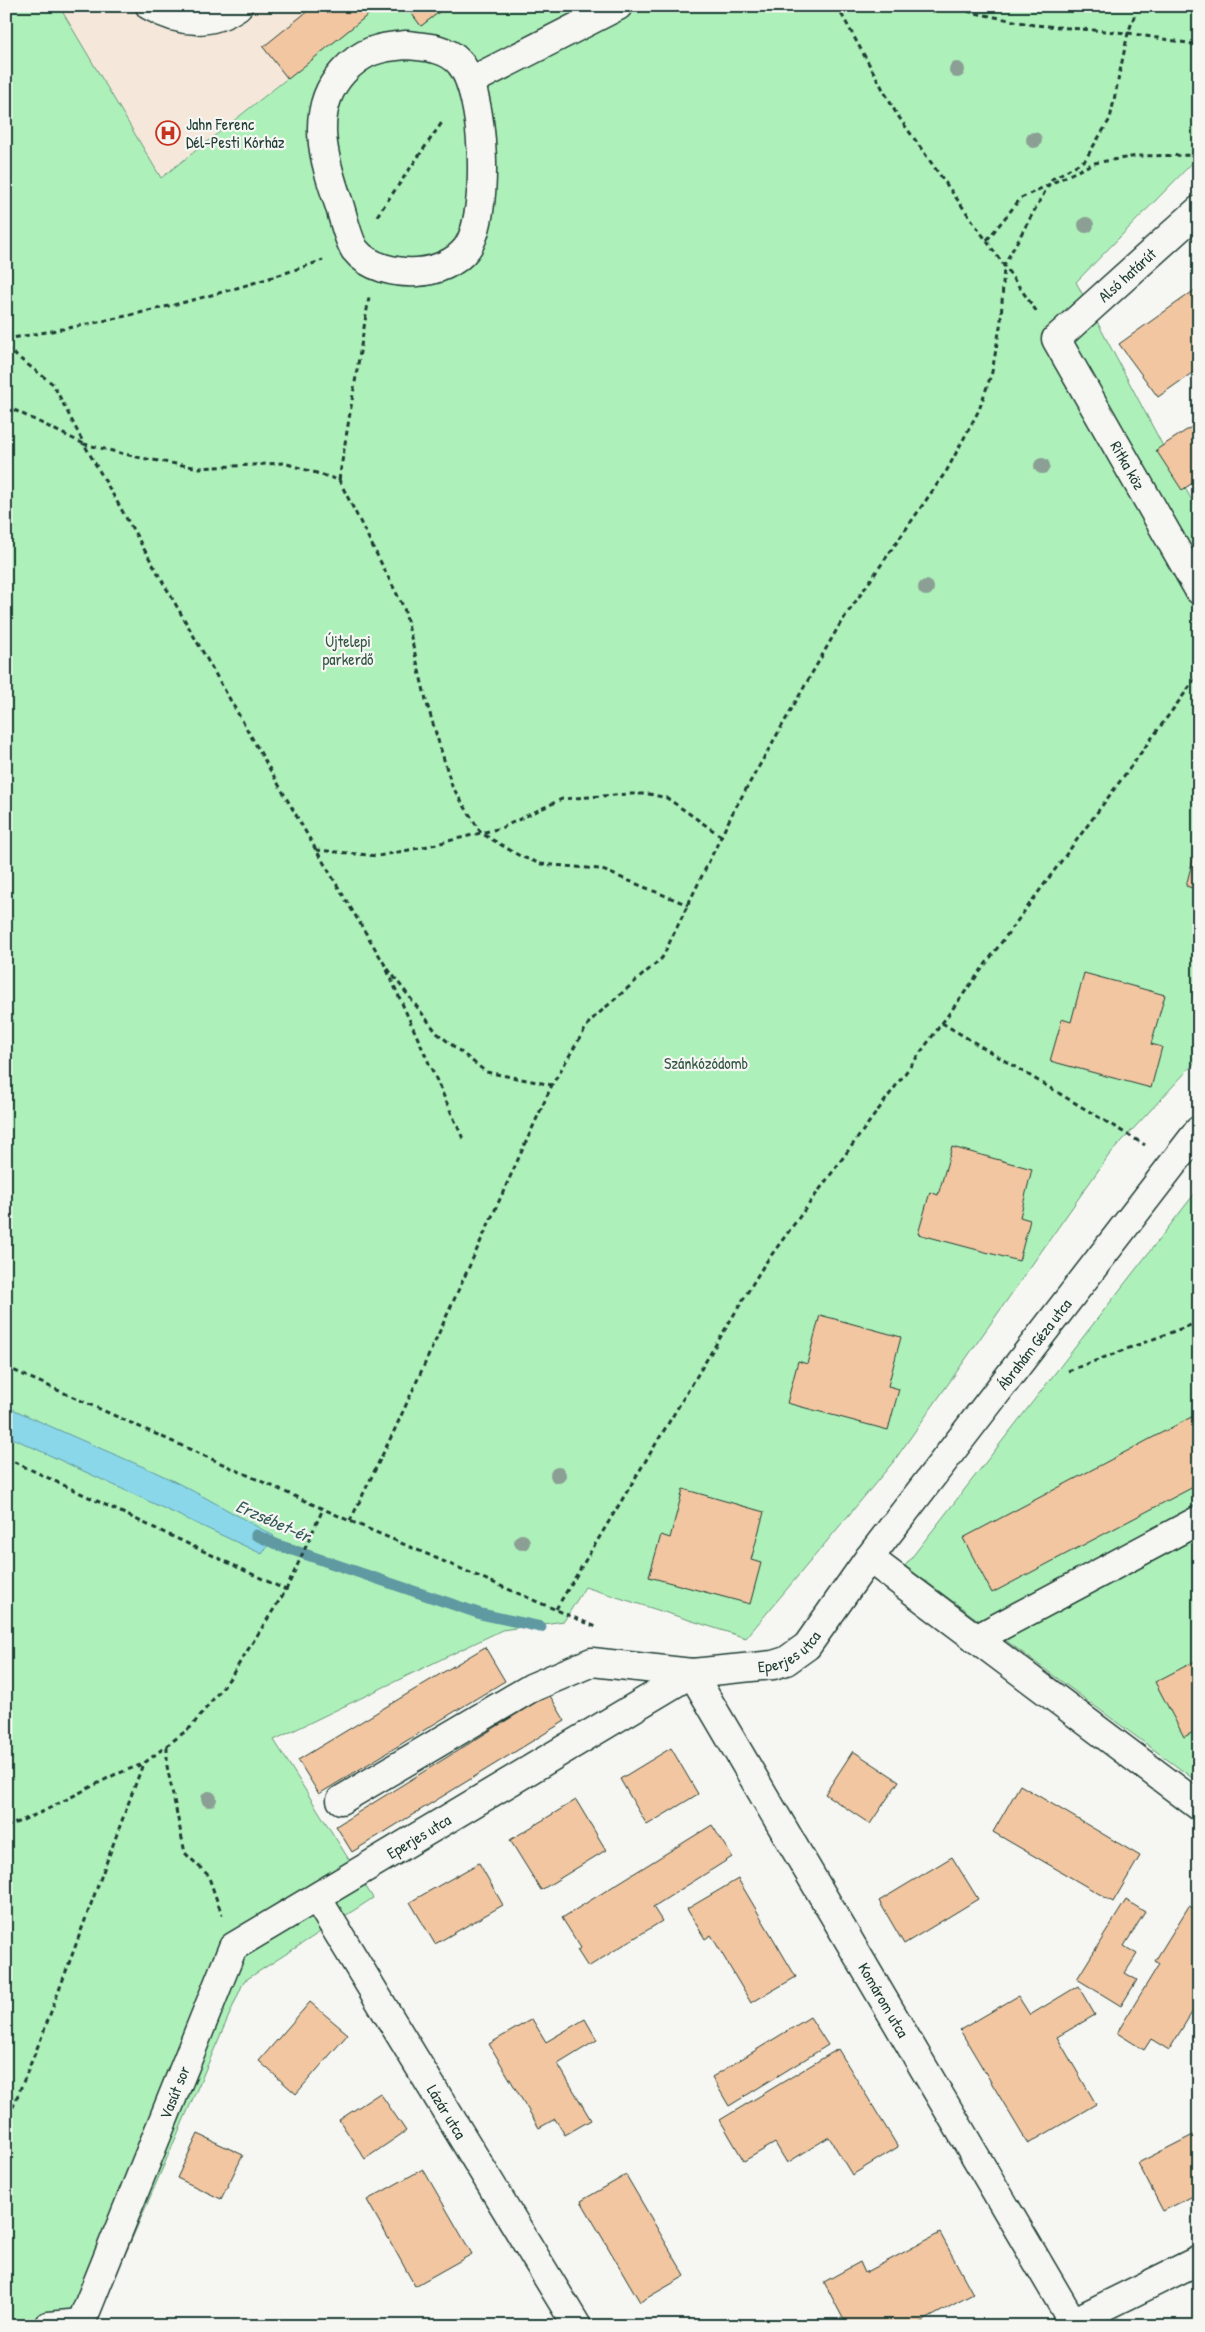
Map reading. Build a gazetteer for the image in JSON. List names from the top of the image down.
{
  "streets": {
    "street": [
      "Alsó határút",
      "Ritka köz",
      "Ábrahám Géza utca",
      "Eperjes utca",
      "Komárom utca",
      "Vasút sor",
      "Lázár utca"
    ]
  },
  "crossings": [
    ["Alsó határút", "Ritka köz"],
    ["Ábrahám Géza utca", "Eperjes utca"],
    ["Eperjes utca", "Komárom utca"],
    ["Eperjes utca", "Lázár utca"]
  ],
  "water": ["Erzsébet-ér"],
  "parks": ["Újtelepi parkerdő", "Szánkózódomb"],
  "places": {
    "hospital": ["Jahn Ferenc Dél-Pesti Kórház"]
  }
}
